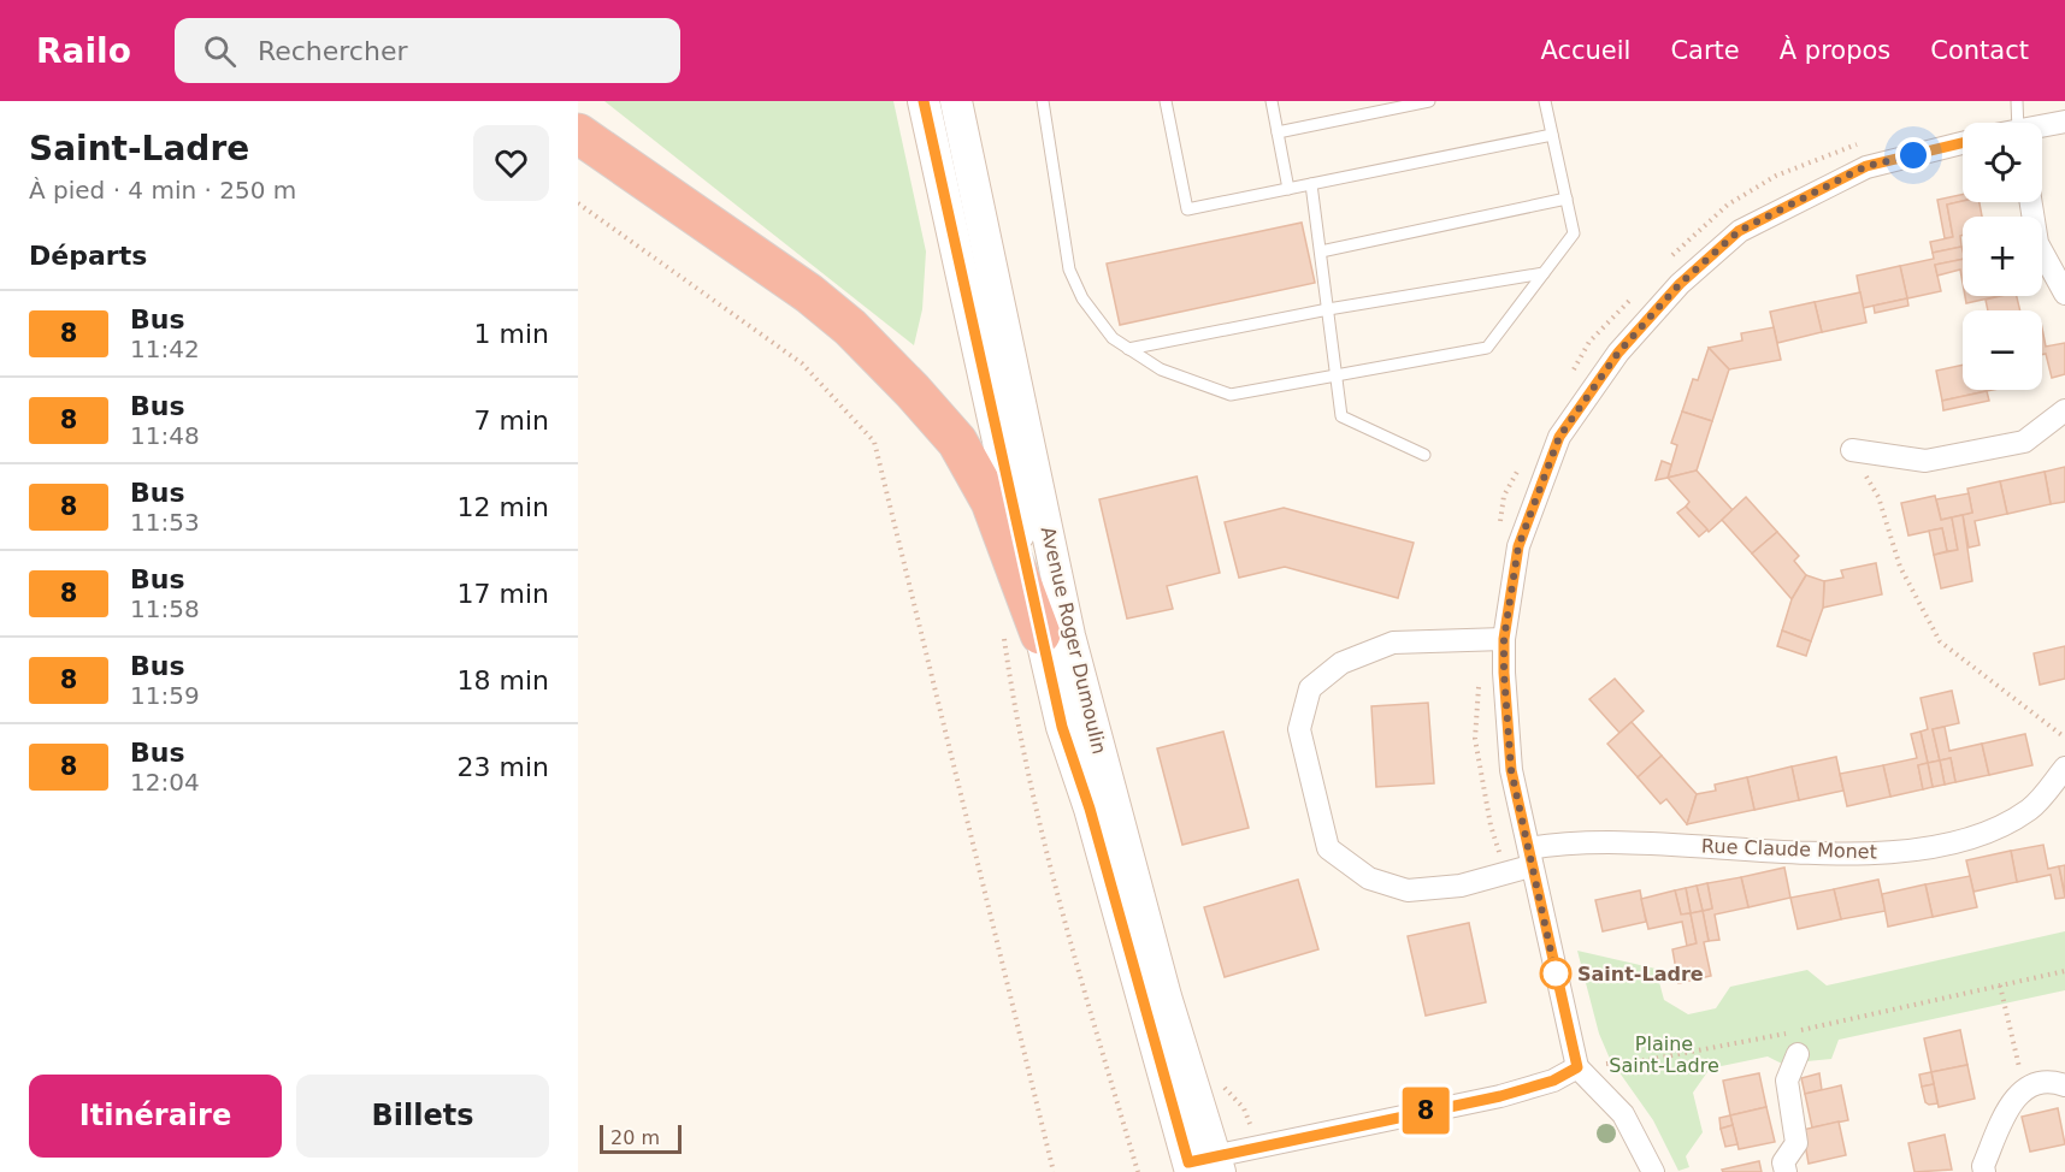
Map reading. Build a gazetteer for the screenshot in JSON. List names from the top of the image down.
{
  "streets": {
    "main road": ["Avenue Roger Dumoulin"],
    "street": ["Rue Claude Monet"]
  },
  "parks": ["Plaine Saint-Ladre"],
  "places": ["Saint-Ladre"],
  "lines": ["bus line 8"],
  "scale_bar": "20 m",
  "page": {
    "header": "Railo",
    "search": "Rechercher",
    "nav": [
      "Accueil",
      "Carte",
      "À propos",
      "Contact"
    ],
    "heading": [
      ["Saint-Ladre", "À pied · 4 min · 250 m"],
      "Départs"
    ],
    "on_map": "8",
    "map_buttons": ["+", "−"],
    "list": [
      {
        "mark": "8",
        "name": "Bus",
        "note": "11:42",
        "value": "1 min"
      },
      {
        "mark": "8",
        "name": "Bus",
        "note": "11:48",
        "value": "7 min"
      },
      {
        "mark": "8",
        "name": "Bus",
        "note": "11:53",
        "value": "12 min"
      },
      {
        "mark": "8",
        "name": "Bus",
        "note": "11:58",
        "value": "17 min"
      },
      {
        "mark": "8",
        "name": "Bus",
        "note": "11:59",
        "value": "18 min"
      },
      {
        "mark": "8",
        "name": "Bus",
        "note": "12:04",
        "value": "23 min"
      }
    ],
    "buttons": ["Itinéraire", "Billets"],
    "scale": "20 m"
  }
}
